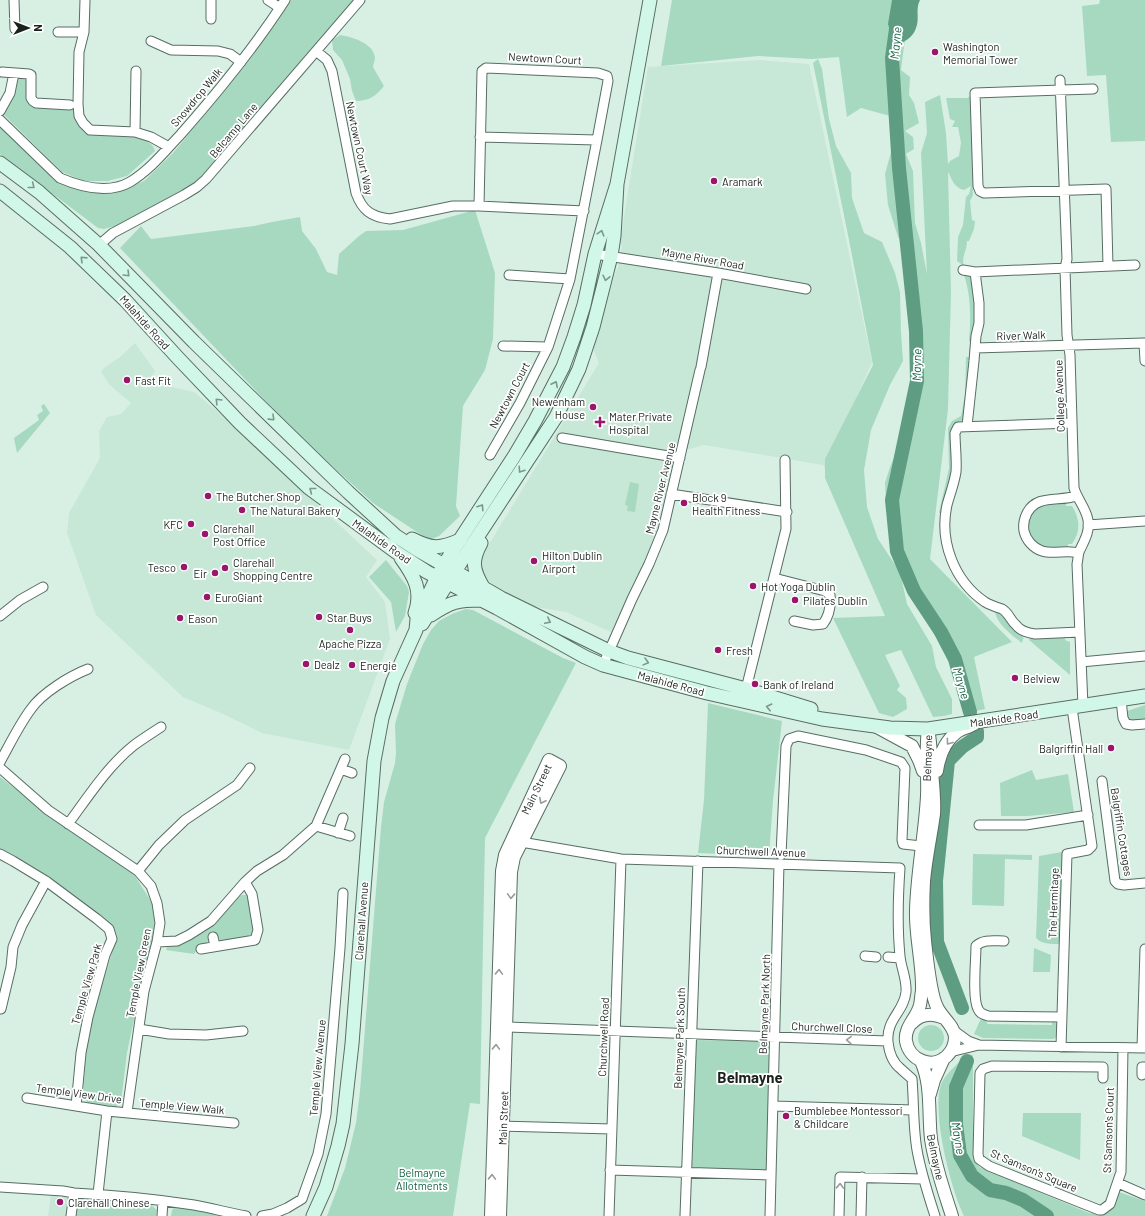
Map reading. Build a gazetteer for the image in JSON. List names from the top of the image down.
{
  "streets": {
    "main road": ["Malahide Road", "Clarehall Avenue"],
    "street": [
      "Newtown Court",
      "Snowdrop Walk",
      "Belcamp Lane",
      "Newtown Court Way",
      "Mayne River Road",
      "River Walk",
      "College Avenue",
      "Mayne River Avenue",
      "Belmayne",
      "Main Street",
      "Balgriffin Cottages",
      "Churchwell Avenue",
      "The Hermitage",
      "Temple View Green",
      "Temple View Park",
      "Belmayne Park North",
      "Churchwell Close",
      "Churchwell Road",
      "Belmayne Park South",
      "Temple View Avenue",
      "Temple View Drive",
      "Temple View Walk",
      "St Samson's Court",
      "St Samson's Square"
    ]
  },
  "crossings": [
    ["Newtown Court", "Newtown Court Way"],
    ["Belcamp Lane", "Newtown Court Way"],
    ["Belcamp Lane", "Malahide Road"],
    ["Mayne River Road", "Mayne River Avenue"],
    ["Malahide Road", "College Avenue"],
    ["Malahide Road", "Mayne River Avenue"],
    ["Malahide Road", "Belmayne"],
    ["Malahide Road", "The Hermitage"],
    ["Malahide Road", "Clarehall Avenue"],
    ["River Walk", "College Avenue"],
    ["College Avenue", "The Hermitage"],
    ["Belmayne", "Belmayne Park North"],
    ["Main Street", "Churchwell Avenue"],
    ["Main Street", "Churchwell Close"],
    ["Churchwell Avenue", "Belmayne Park North"],
    ["Churchwell Avenue", "Churchwell Road"],
    ["Churchwell Avenue", "Belmayne Park South"],
    ["Temple View Green", "Temple View Drive"],
    ["Temple View Green", "Temple View Walk"],
    ["Temple View Park", "Temple View Drive"],
    ["Belmayne Park North", "Churchwell Close"],
    ["Churchwell Close", "Churchwell Road"],
    ["Churchwell Close", "Belmayne Park South"],
    ["Temple View Drive", "Temple View Walk"],
    ["St Samson's Court", "St Samson's Square"]
  ],
  "districts": ["Belmayne"],
  "water": ["Mayne"],
  "parks": ["Belmayne Allotments"],
  "places": {
    "other": [
      "Washington Memorial Tower",
      "Aramark",
      "Fast Fit",
      "Newenham House",
      "The Butcher Shop",
      "Block 9 Health Fitness",
      "The Natural Bakery",
      "KFC",
      "Clarehall Post Office",
      "Hilton Dublin Airport",
      "Tesco",
      "Clarehall Shopping Centre",
      "Eir",
      "Hot Yoga Dublin",
      "EuroGiant",
      "Pilates Dublin",
      "Star Buys",
      "Eason",
      "Apache Pizza",
      "Fresh",
      "Dealz",
      "Energie",
      "Belview",
      "Bank of Ireland",
      "Balgriffin Hall",
      "Bumblebee Montessori & Childcare",
      "Clarehall Chinese"
    ],
    "health": ["Mater Private Hospital"]
  },
  "north": "right"
}
